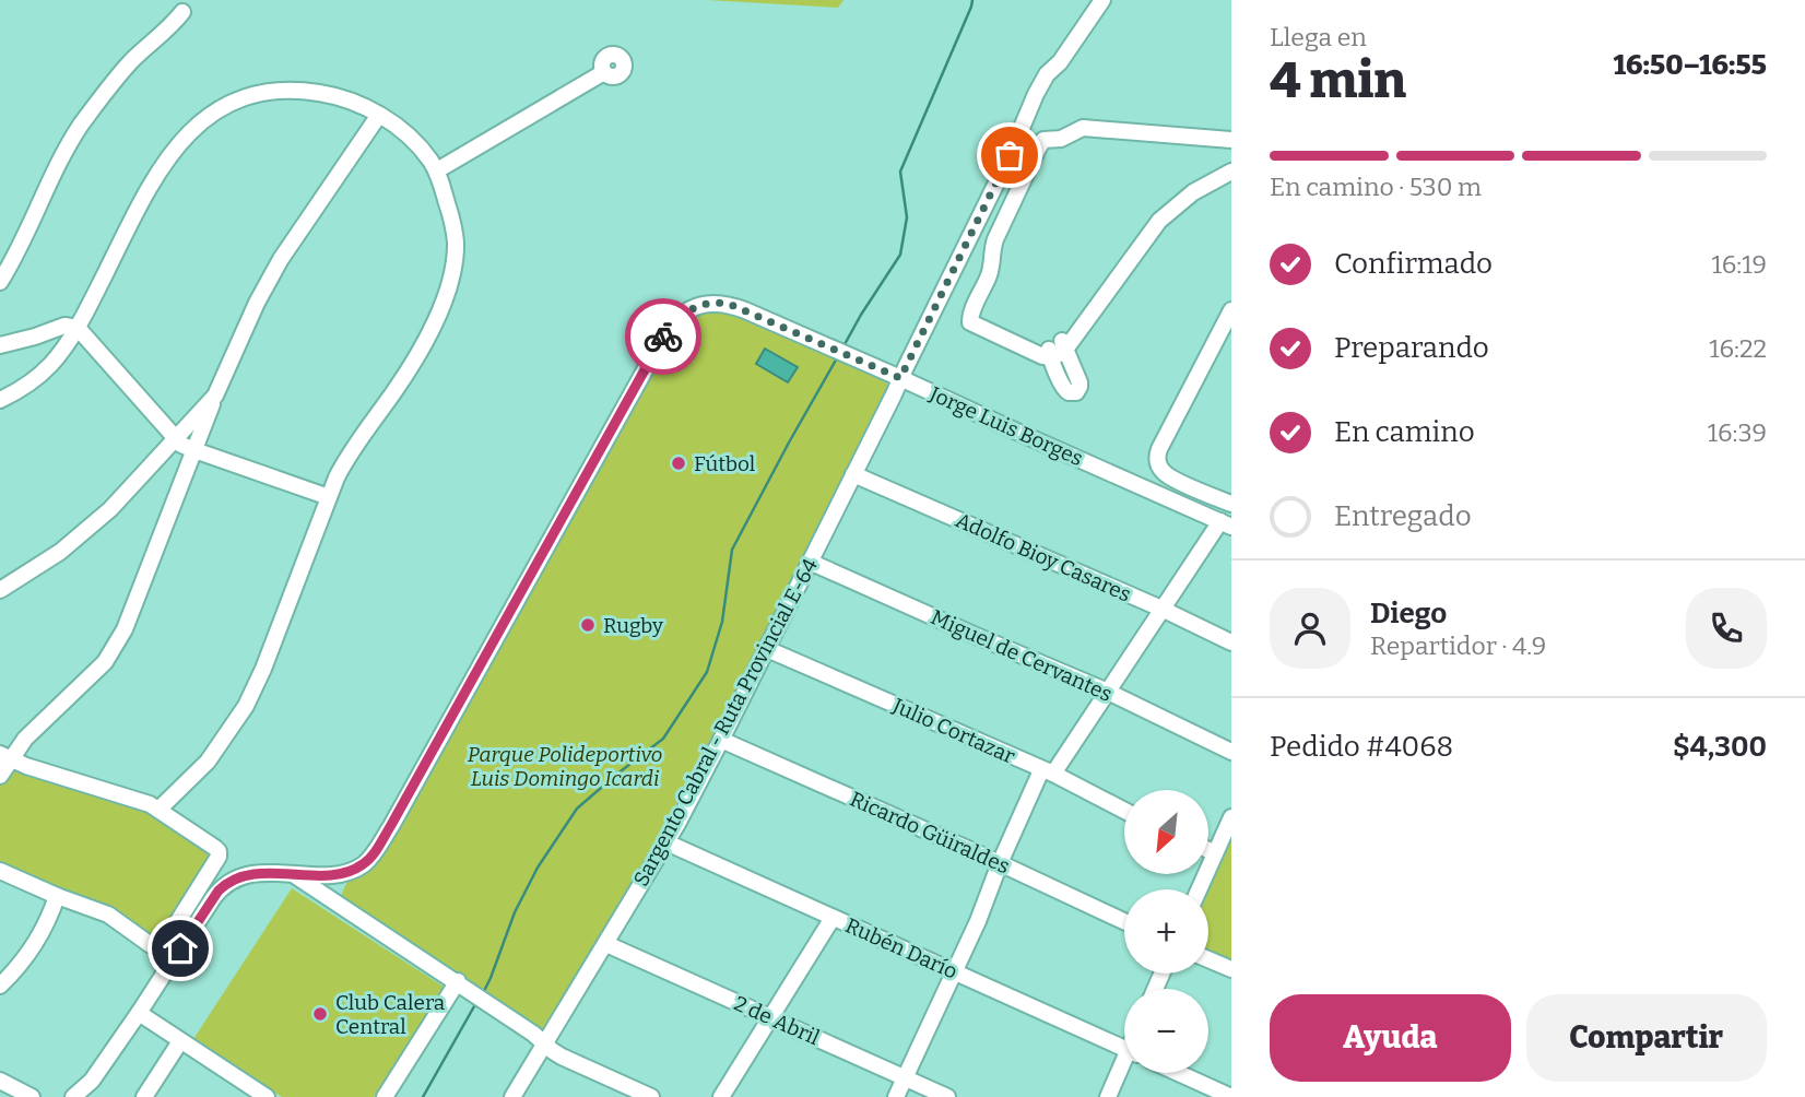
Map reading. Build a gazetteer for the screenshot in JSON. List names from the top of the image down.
{
  "streets": {
    "street": [
      "Jorge Luis Borges",
      "Adolfo Bioy Casares",
      "Miguel de Cervantes",
      "Sargento Cabral - Ruta Provincial E-64",
      "Julio Cortazar",
      "Ricardo Güiraldes",
      "Rubén Darío",
      "2 de Abril"
    ]
  },
  "crossings": [
    ["Jorge Luis Borges", "Sargento Cabral - Ruta Provincial E-64"],
    ["Adolfo Bioy Casares", "Sargento Cabral - Ruta Provincial E-64"],
    ["Miguel de Cervantes", "Sargento Cabral - Ruta Provincial E-64"],
    ["Sargento Cabral - Ruta Provincial E-64", "Julio Cortazar"],
    ["Sargento Cabral - Ruta Provincial E-64", "Ricardo Güiraldes"],
    ["Sargento Cabral - Ruta Provincial E-64", "Rubén Darío"],
    ["Sargento Cabral - Ruta Provincial E-64", "2 de Abril"]
  ],
  "parks": ["Parque Polideportivo Luis Domingo Icardi"],
  "places": ["Fútbol", "Rugby", "Club Calera Central"],
  "north": "bottom left",
  "page": {
    "heading": ["4 min", "Llega en", "16:50–16:55"],
    "panel": [
      "Diego",
      "Repartidor · 4.9",
      "Pedido #4068",
      "$4,300"
    ],
    "bar": "En camino · 530 m",
    "list": [
      ["Confirmado", "16:19"],
      ["Preparando", "16:22"],
      ["En camino", "16:39"],
      "Entregado"
    ],
    "map_buttons": ["+", "−"],
    "buttons": ["Ayuda", "Compartir"]
  }
}
